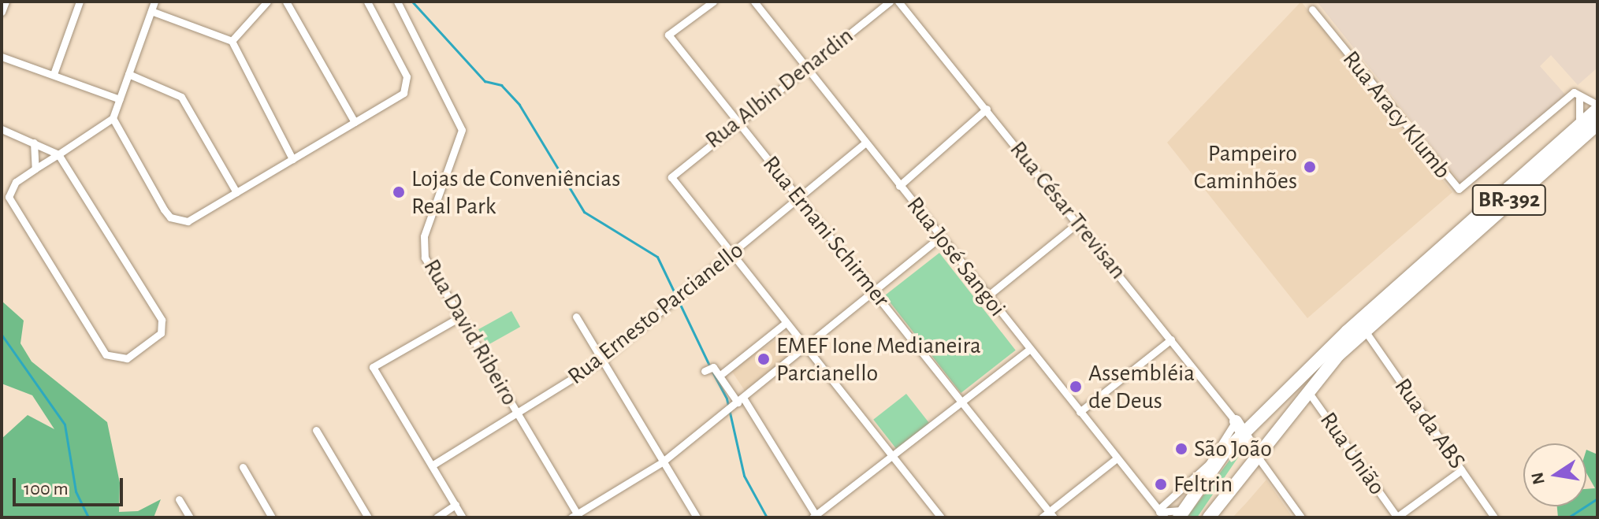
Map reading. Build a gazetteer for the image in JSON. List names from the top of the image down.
{
  "streets": {
    "highway": ["BR-392"],
    "street": [
      "Rua Albin Denardin",
      "Rua Aracy Klumb",
      "Rua César Trevisan",
      "Rua Ernani Schirmer",
      "Rua José Sangoi",
      "Rua Ernesto Parcianello",
      "Rua David Ribeiro",
      "Rua da ABS",
      "Rua União"
    ]
  },
  "crossings": [
    ["Rua Albin Denardin", "Rua Ernani Schirmer"],
    ["Rua Albin Denardin", "Rua José Sangoi"],
    ["Rua Albin Denardin", "Rua Ernesto Parcianello"],
    ["BR-392", "Rua César Trevisan"],
    ["BR-392", "Rua da ABS"],
    ["BR-392", "Rua União"],
    ["Rua Ernani Schirmer", "Rua Ernesto Parcianello"],
    ["Rua José Sangoi", "Rua Ernesto Parcianello"],
    ["Rua Ernesto Parcianello", "Rua David Ribeiro"]
  ],
  "places": [
    "Pampeiro Caminhões",
    "Lojas de Conveniências Real Park",
    "EMEF Ione Medianeira Parcianello",
    "Assembléia de Deus",
    "São João",
    "Feltrin"
  ],
  "scale_bar": "100 m",
  "north": "left"
}
